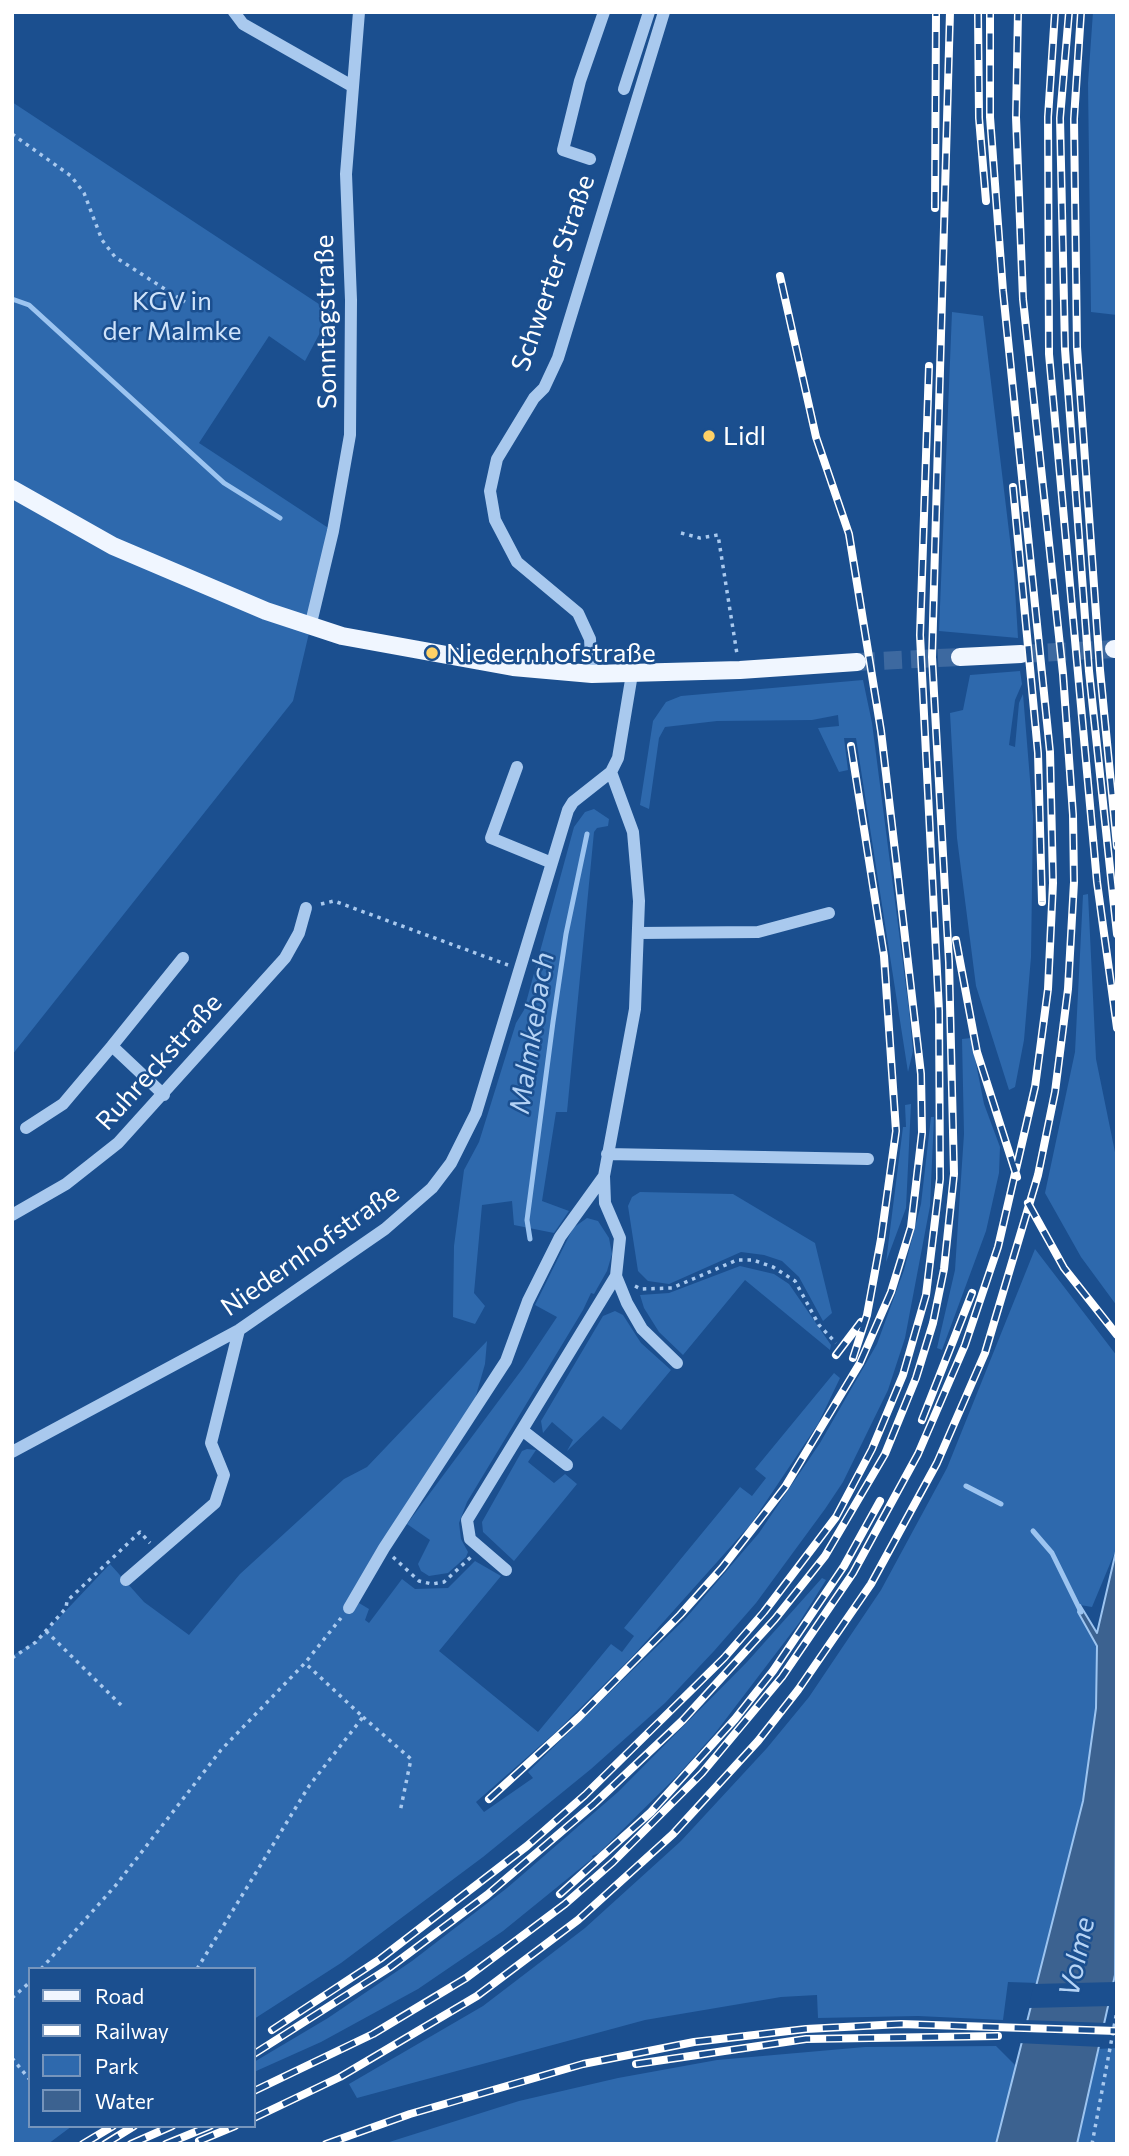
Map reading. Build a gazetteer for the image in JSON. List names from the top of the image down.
{
  "streets": {
    "street": [
      "Schwerter Straße",
      "Sonntagstraße",
      "Ruhreckstraße",
      "Niedernhofstraße"
    ]
  },
  "water": ["Malmkebach", "Volme"],
  "parks": ["KGV in der Malmke"],
  "places": ["Lidl", "Niedernhofstraße"],
  "legend": [
    "Road",
    "Railway",
    "Park",
    "Water"
  ]
}
